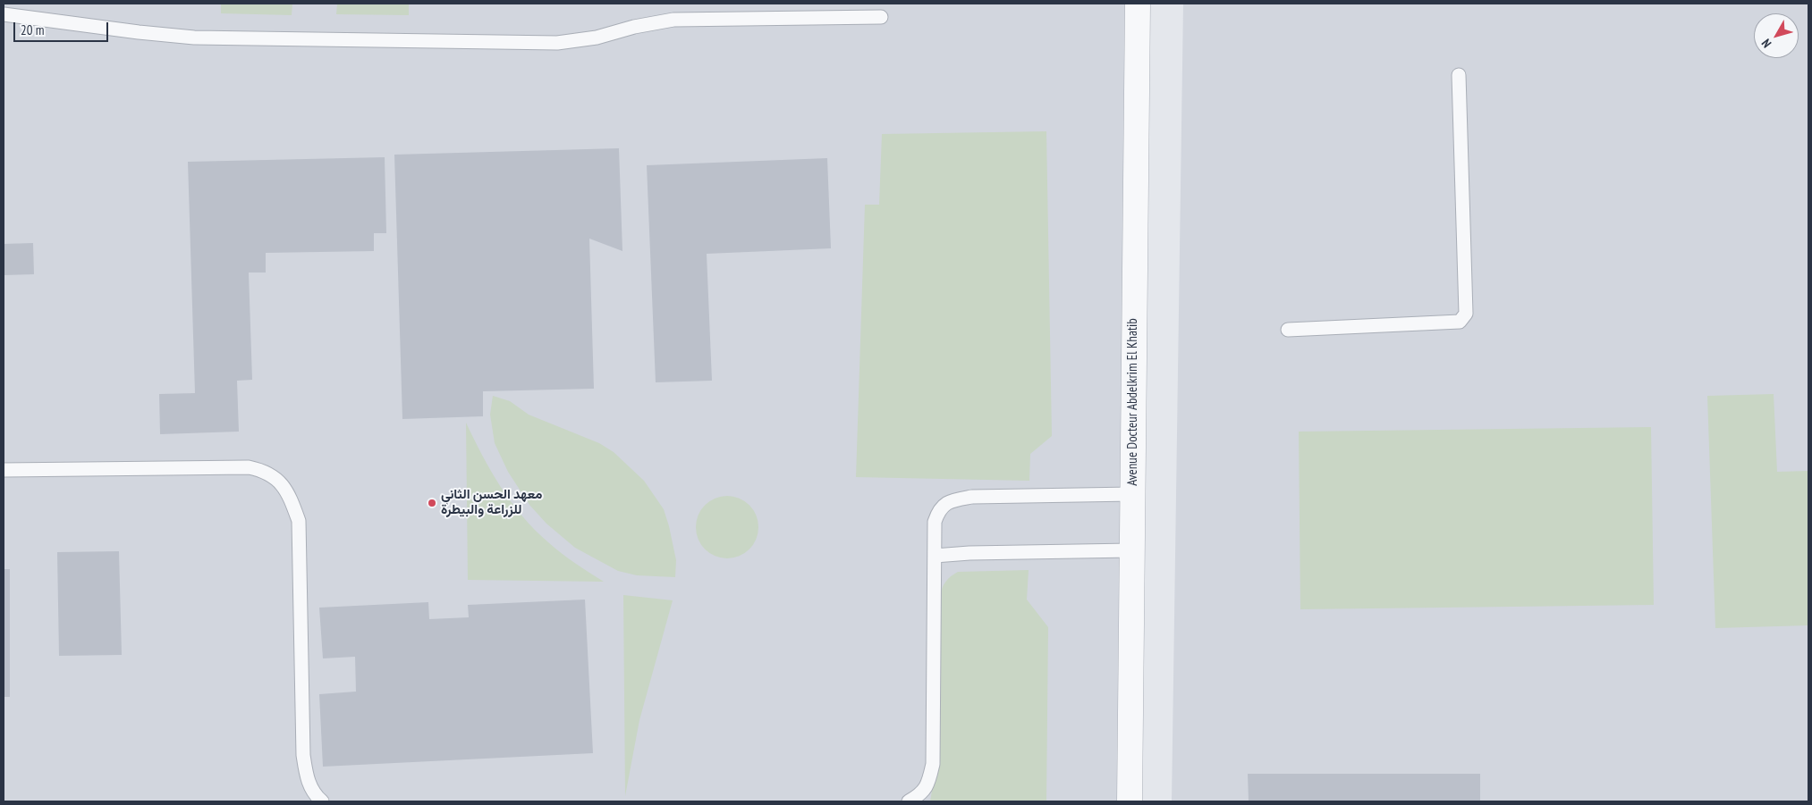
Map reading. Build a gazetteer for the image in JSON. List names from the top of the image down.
{
  "streets": {
    "street": ["Avenue Docteur Abdelkrim El Khatib"]
  },
  "places": ["معهد الحسن الثاني للزراعة والبيطرة"],
  "scale_bar": "20 m",
  "north": "bottom left"
}
